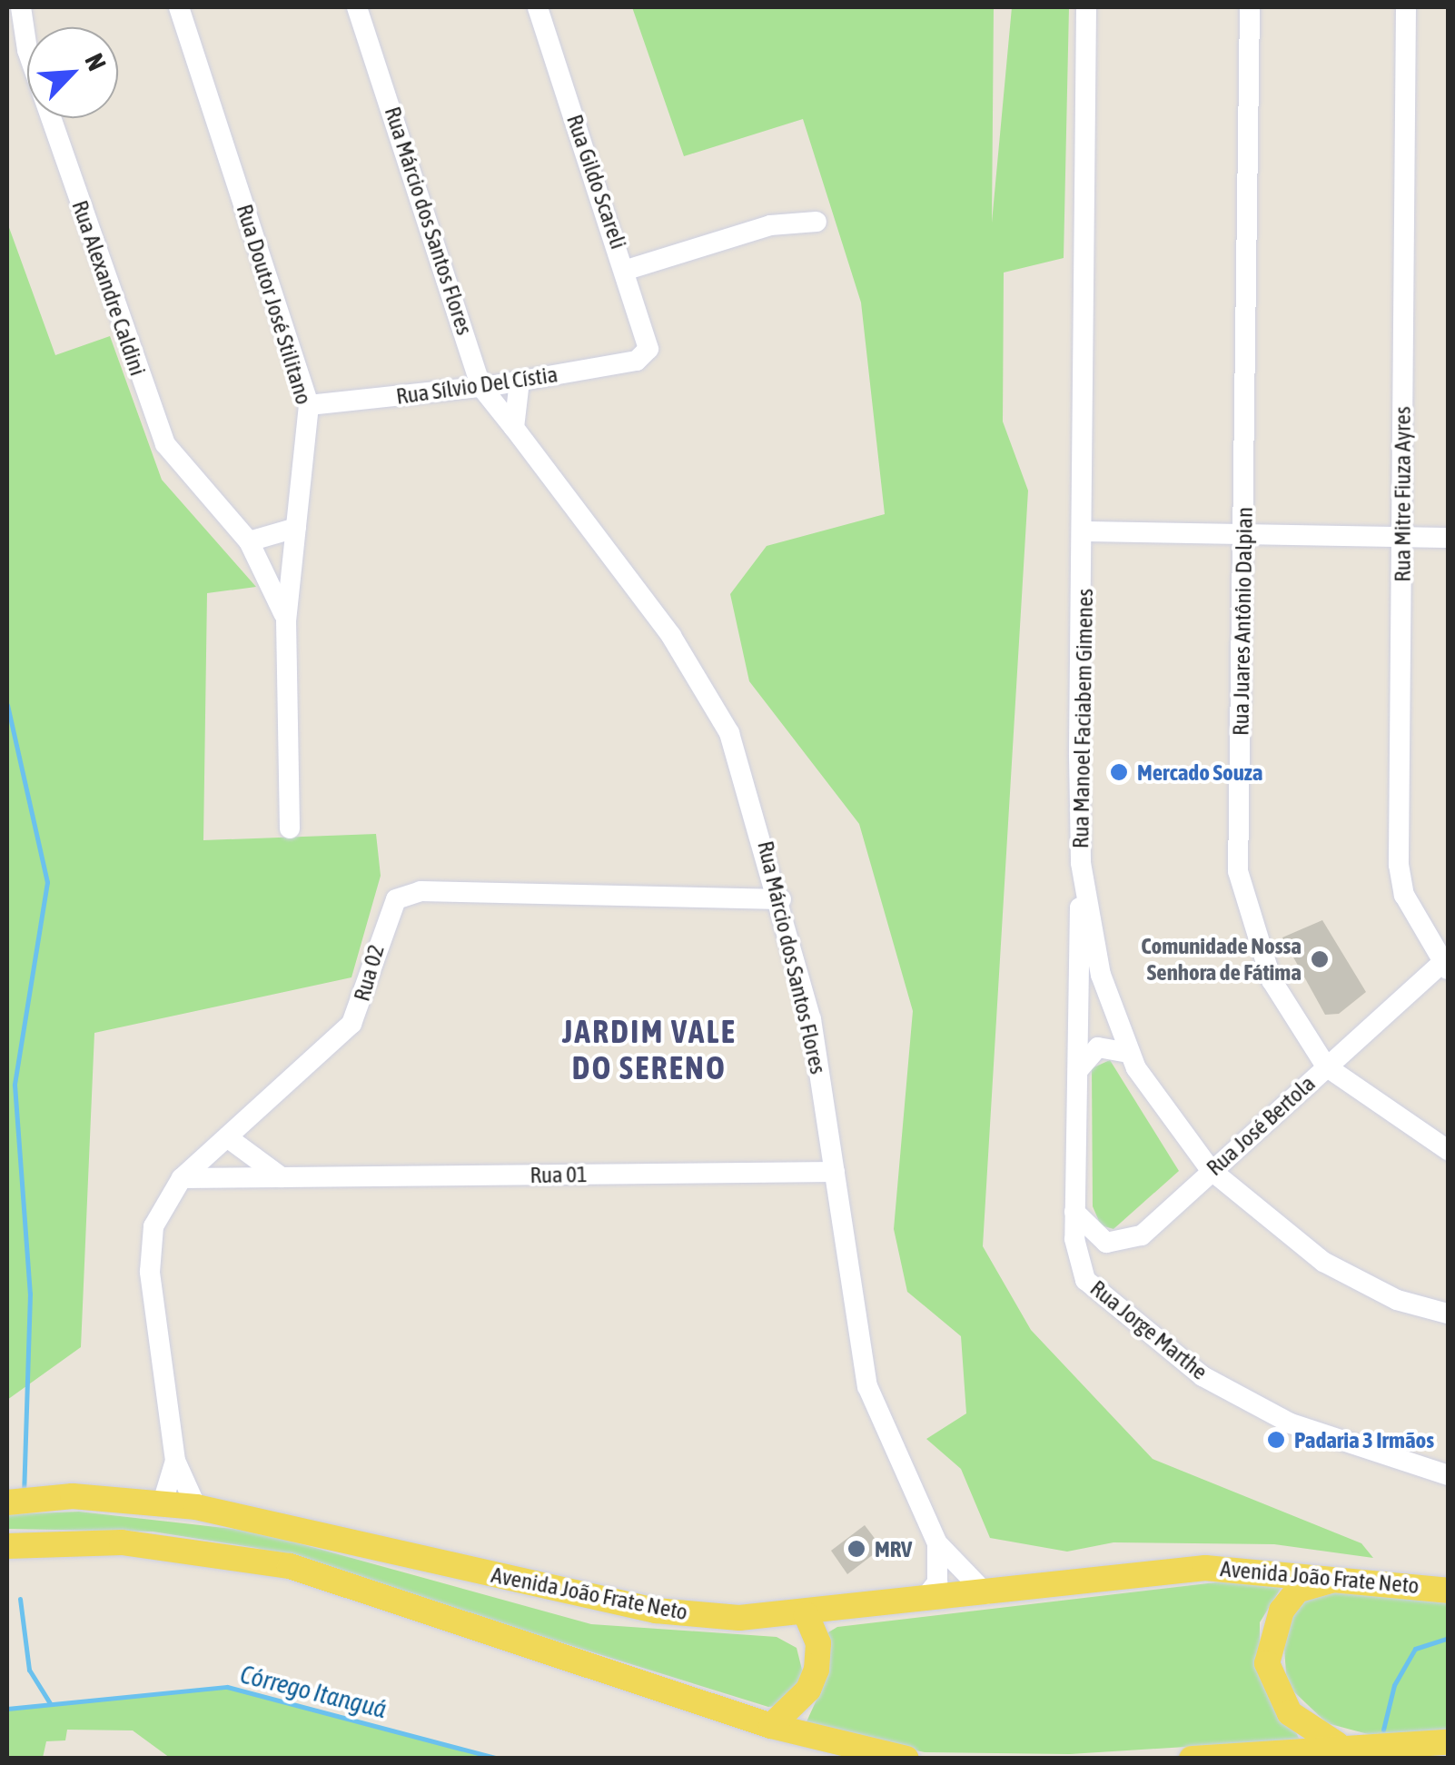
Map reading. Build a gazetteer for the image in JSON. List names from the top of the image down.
{
  "streets": {
    "main road": ["Avenida João Frate Neto"],
    "street": [
      "Rua Gildo Scareli",
      "Rua Márcio dos Santos Flores",
      "Rua Alexandre Caldini",
      "Rua Doutor José Stilitano",
      "Rua Sílvio Del Cístia",
      "Rua Mitre Fiuza Ayres",
      "Rua Juares Antônio Dalpian",
      "Rua Manoel Faciabem Gimenes",
      "Rua 02",
      "Rua José Bertola",
      "Rua 01",
      "Rua Jorge Marthe"
    ]
  },
  "crossings": [
    ["Rua Gildo Scareli", "Rua Sílvio Del Cístia"],
    ["Rua Márcio dos Santos Flores", "Rua Sílvio Del Cístia"],
    ["Rua Márcio dos Santos Flores", "Rua 02"],
    ["Rua Márcio dos Santos Flores", "Rua 01"],
    ["Rua Márcio dos Santos Flores", "Avenida João Frate Neto"],
    ["Rua Alexandre Caldini", "Rua Doutor José Stilitano"],
    ["Rua Doutor José Stilitano", "Rua Sílvio Del Cístia"],
    ["Rua Mitre Fiuza Ayres", "Rua José Bertola"],
    ["Rua Juares Antônio Dalpian", "Rua José Bertola"],
    ["Rua Manoel Faciabem Gimenes", "Rua José Bertola"],
    ["Rua Manoel Faciabem Gimenes", "Rua Jorge Marthe"],
    ["Rua 02", "Rua 01"],
    ["Rua 02", "Avenida João Frate Neto"],
    ["Rua José Bertola", "Rua Jorge Marthe"]
  ],
  "districts": ["JARDIM VALE DO SERENO"],
  "water": ["Córrego Itanguá"],
  "places": [
    "Mercado Souza",
    "Comunidade Nossa Senhora de Fátima",
    "Padaria 3 Irmãos",
    "MRV"
  ],
  "north": "top right"
}
